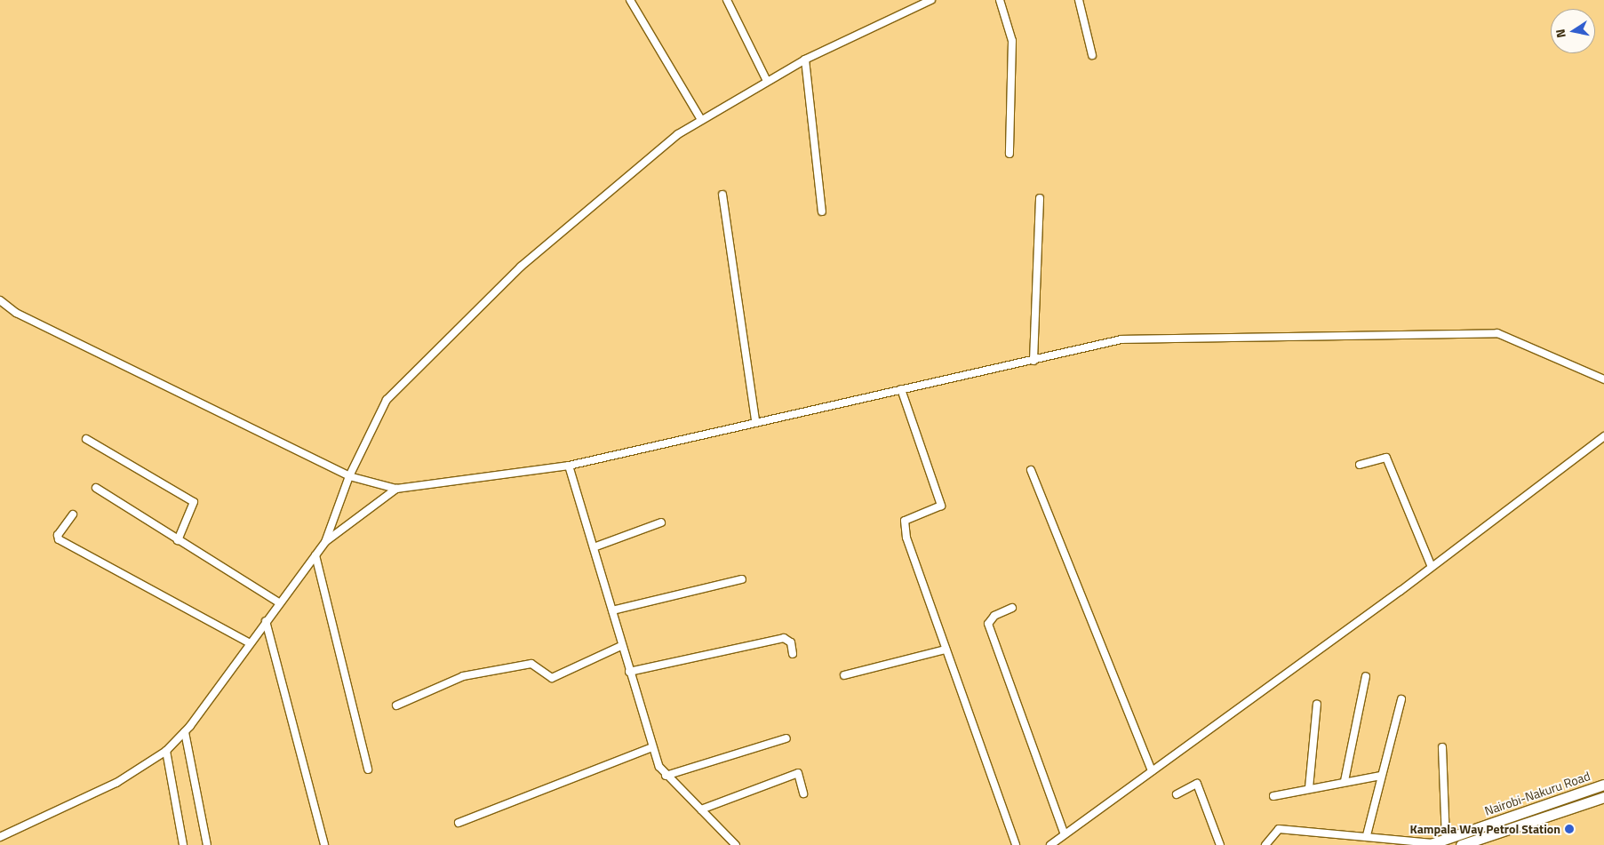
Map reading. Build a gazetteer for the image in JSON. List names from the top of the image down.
{
  "streets": {
    "highway": ["Nairobi-Nakuru Road"]
  },
  "places": ["Kampala Way Petrol Station"],
  "north": "left"
}
